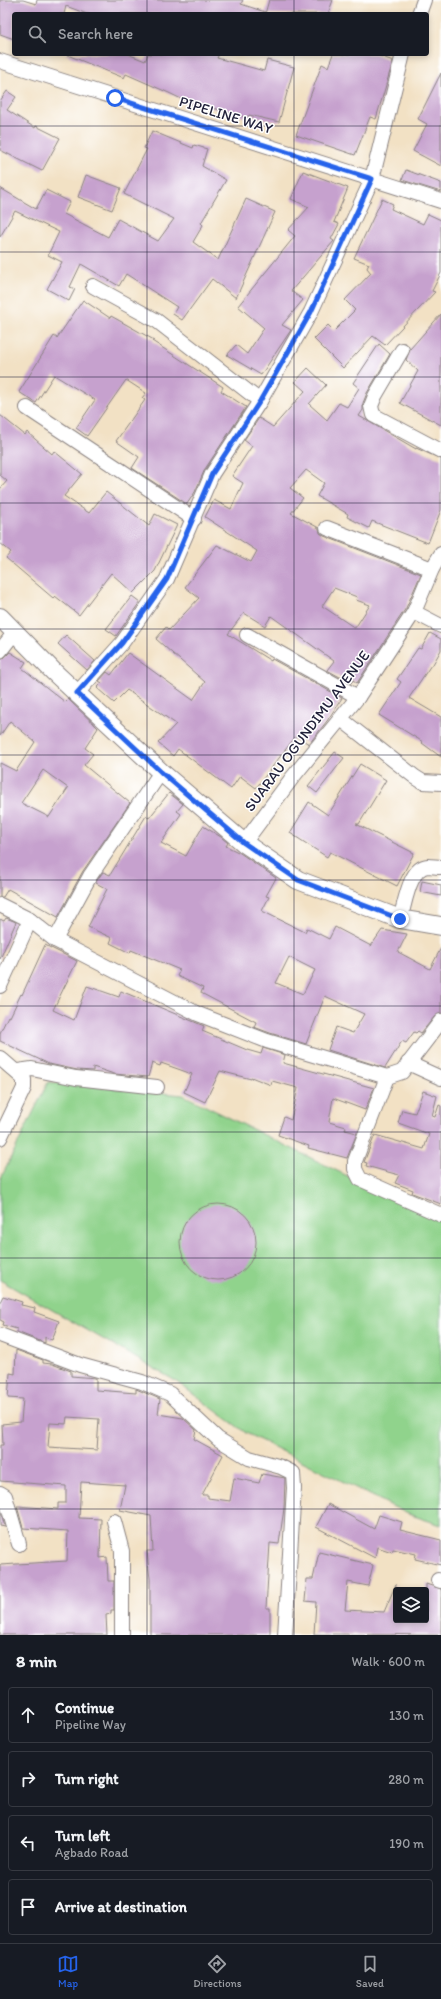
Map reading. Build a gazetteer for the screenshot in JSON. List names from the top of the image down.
{
  "streets": {
    "street": ["PIPELINE WAY", "SUARAU OGUNDIMU AVENUE"]
  },
  "page": {
    "search": "Search here",
    "heading": ["8 min", "Walk · 600 m"],
    "list": [
      ["Continue", "Pipeline Way", "130 m"],
      ["Turn right", "280 m"],
      ["Turn left", "Agbado Road", "190 m"],
      "Arrive at destination"
    ],
    "nav": ["Map", "Directions", "Saved"]
  }
}
